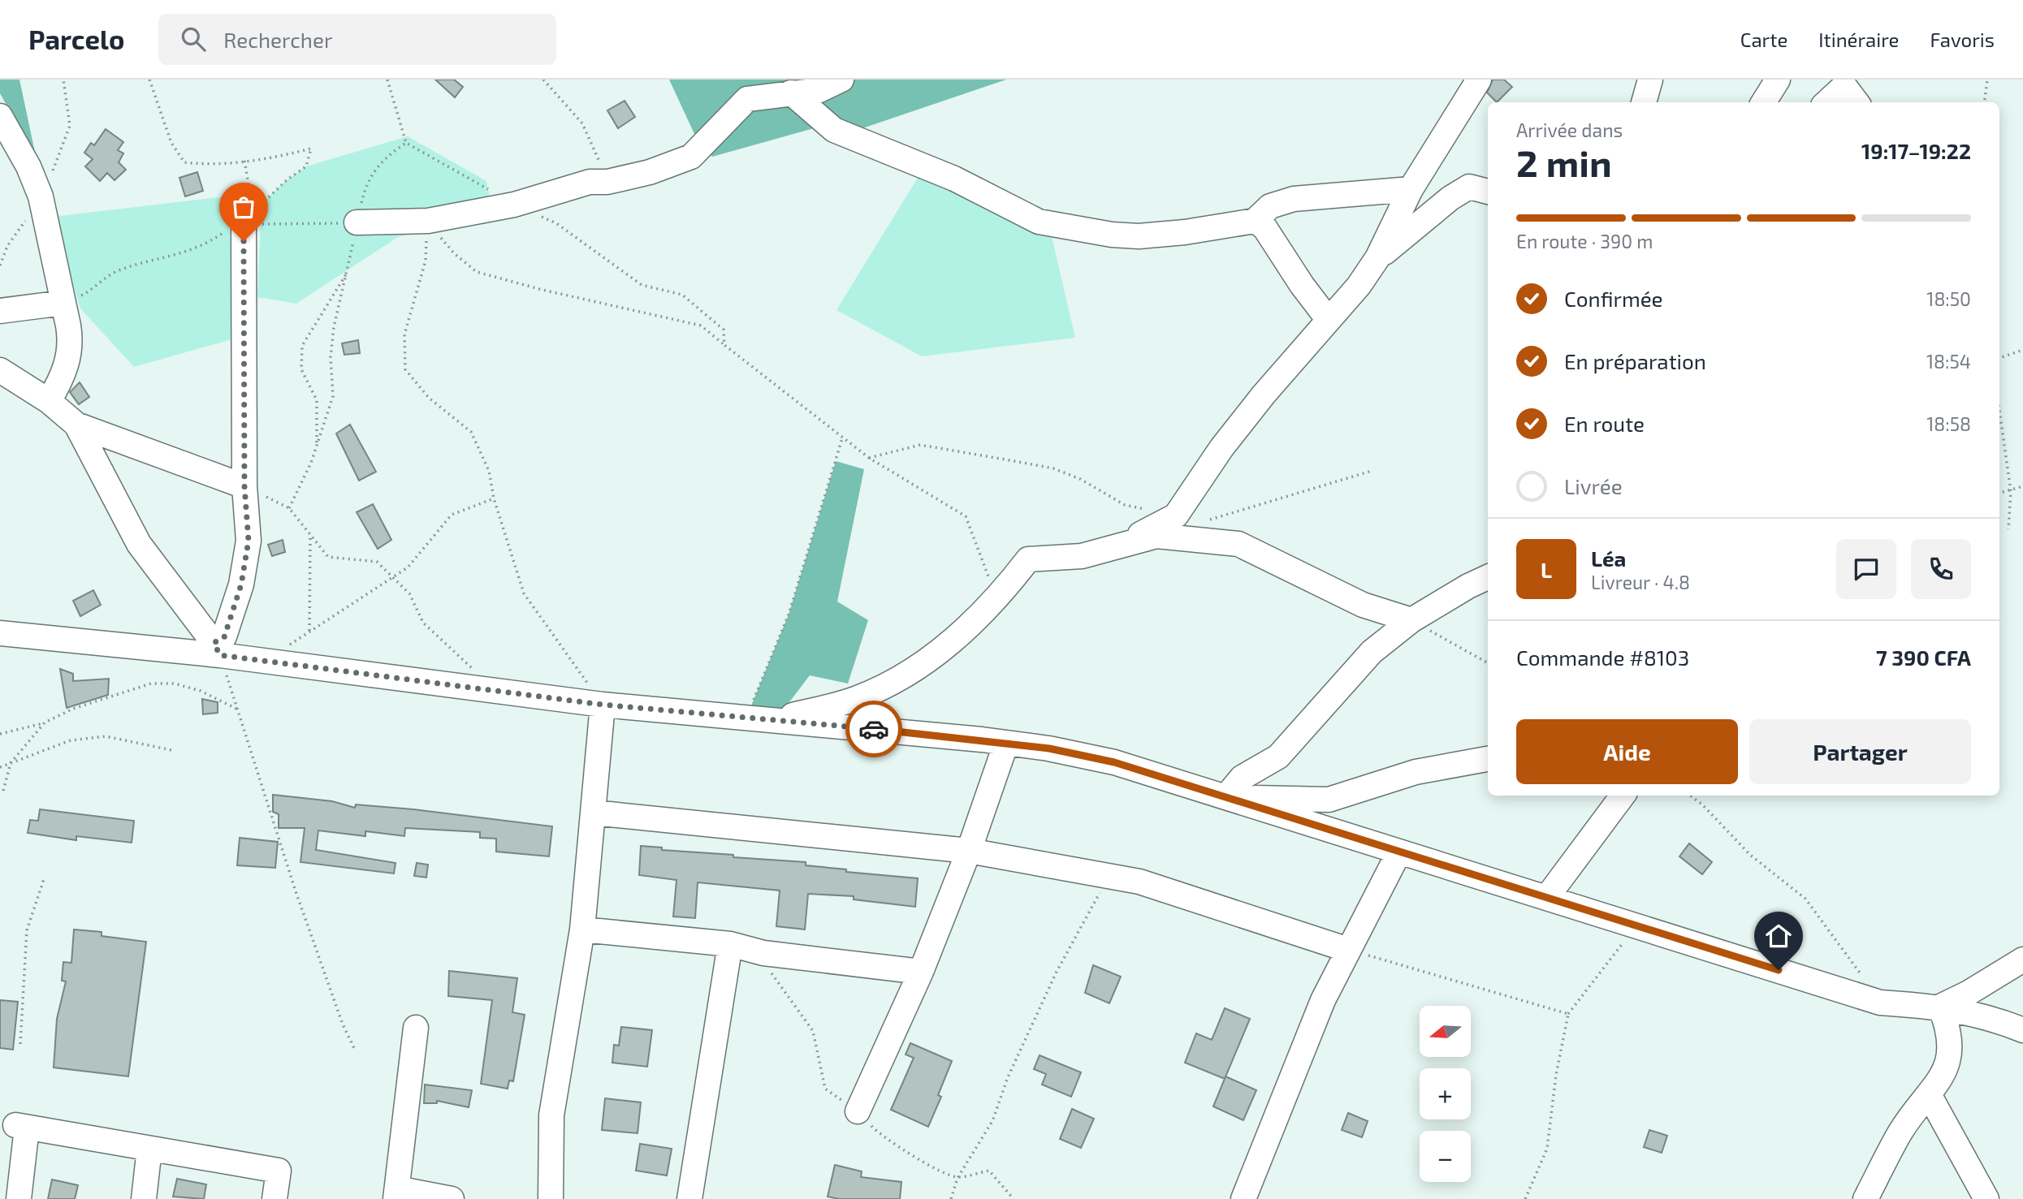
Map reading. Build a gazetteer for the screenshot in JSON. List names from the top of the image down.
{
  "north": "left",
  "page": {
    "header": "Parcelo",
    "search": "Rechercher",
    "nav": ["Carte", "Itinéraire", "Favoris"],
    "heading": ["2 min", "Arrivée dans", "19:17–19:22"],
    "panel": [
      "Léa",
      "Livreur · 4.8",
      "Commande #8103",
      "7 390 CFA"
    ],
    "bar": "En route · 390 m",
    "list": [
      ["Confirmée", "18:50"],
      ["En préparation", "18:54"],
      ["En route", "18:58"],
      "Livrée"
    ],
    "round": "L",
    "buttons": ["Aide", "Partager"],
    "map_buttons": ["+", "−"]
  }
}
